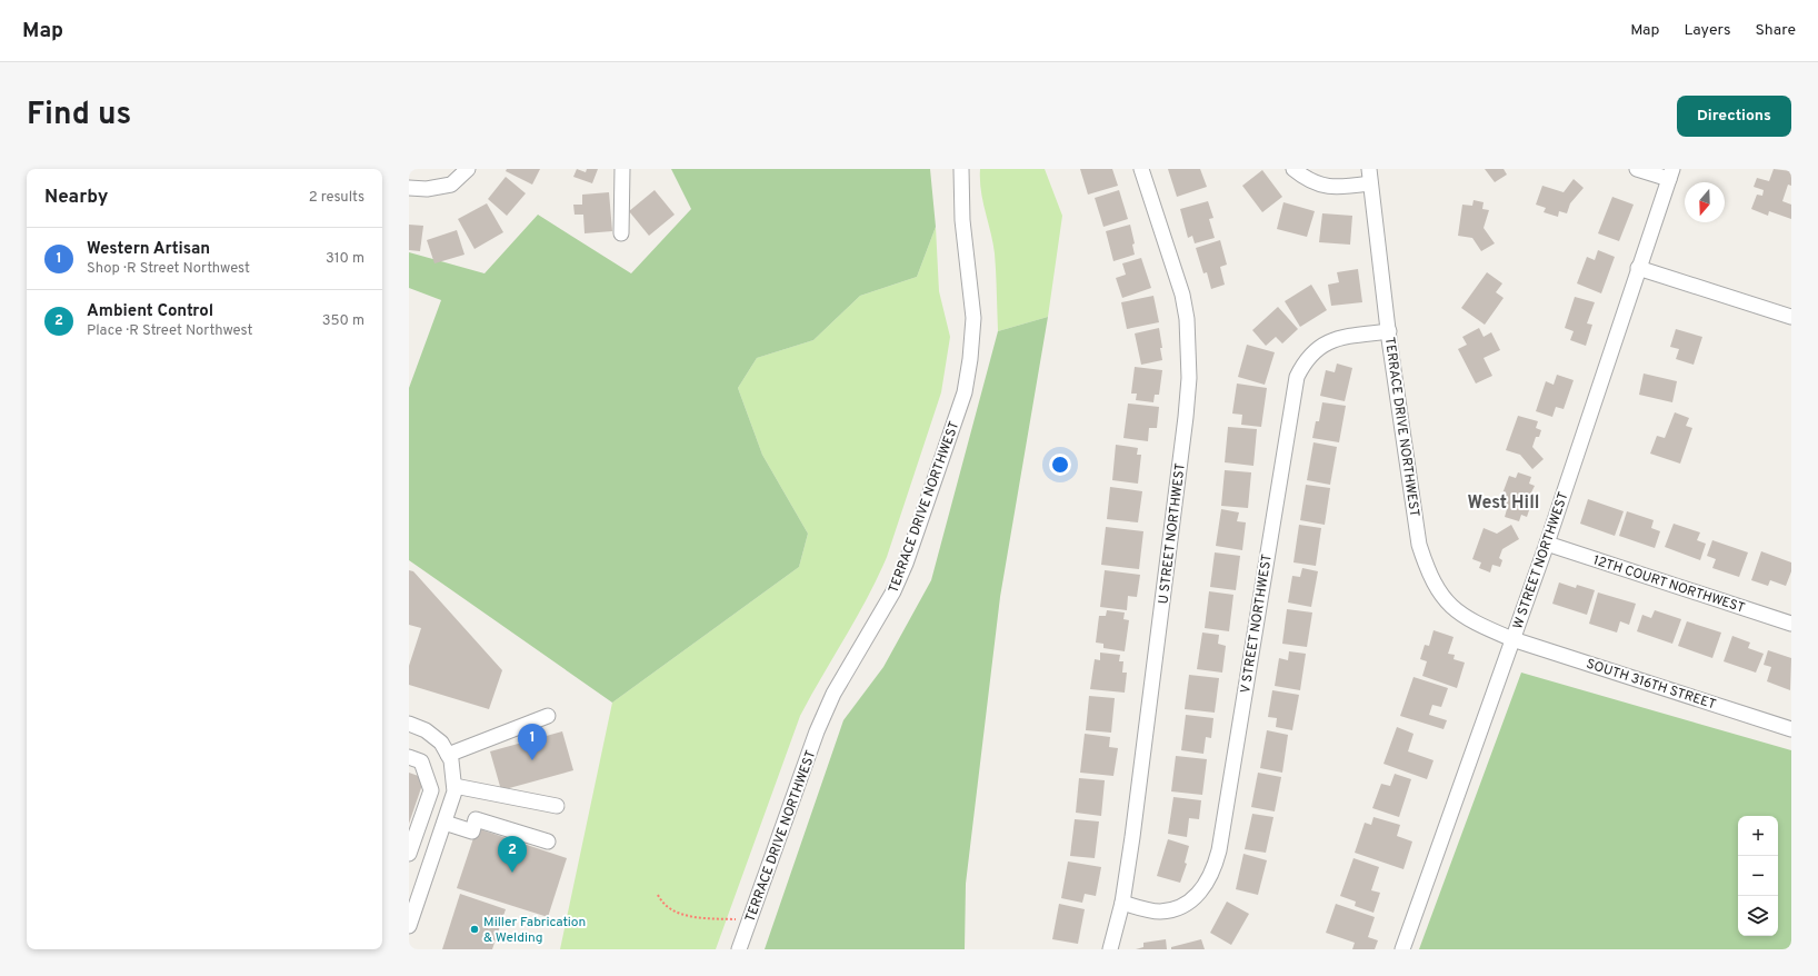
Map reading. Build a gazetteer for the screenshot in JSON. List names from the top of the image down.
{
  "streets": {
    "street": [
      "TERRACE DRIVE NORTHWEST",
      "U STREET NORTHWEST",
      "W STREET NORTHWEST",
      "12TH COURT NORTHWEST",
      "V STREET NORTHWEST",
      "SOUTH 316TH STREET"
    ]
  },
  "crossings": [
    ["TERRACE DRIVE NORTHWEST", "W STREET NORTHWEST"],
    ["TERRACE DRIVE NORTHWEST", "V STREET NORTHWEST"],
    ["TERRACE DRIVE NORTHWEST", "SOUTH 316TH STREET"],
    ["U STREET NORTHWEST", "V STREET NORTHWEST"],
    ["W STREET NORTHWEST", "12TH COURT NORTHWEST"],
    ["W STREET NORTHWEST", "SOUTH 316TH STREET"]
  ],
  "districts": ["West Hill"],
  "places": ["Miller Fabrication & Welding"],
  "north": "bottom",
  "page": {
    "header": "Map",
    "nav": ["Map", "Layers", "Share"],
    "title": "Find us",
    "buttons": "Directions",
    "heading": ["Nearby", "2 results"],
    "list": [
      {
        "mark": "1",
        "name": "Western Artisan",
        "note": "Shop · R Street Northwest",
        "value": "310 m"
      },
      {
        "mark": "2",
        "name": "Ambient Control",
        "note": "Place · R Street Northwest",
        "value": "350 m"
      }
    ],
    "pins": ["1", "2"],
    "map_buttons": ["+", "−"]
  }
}
